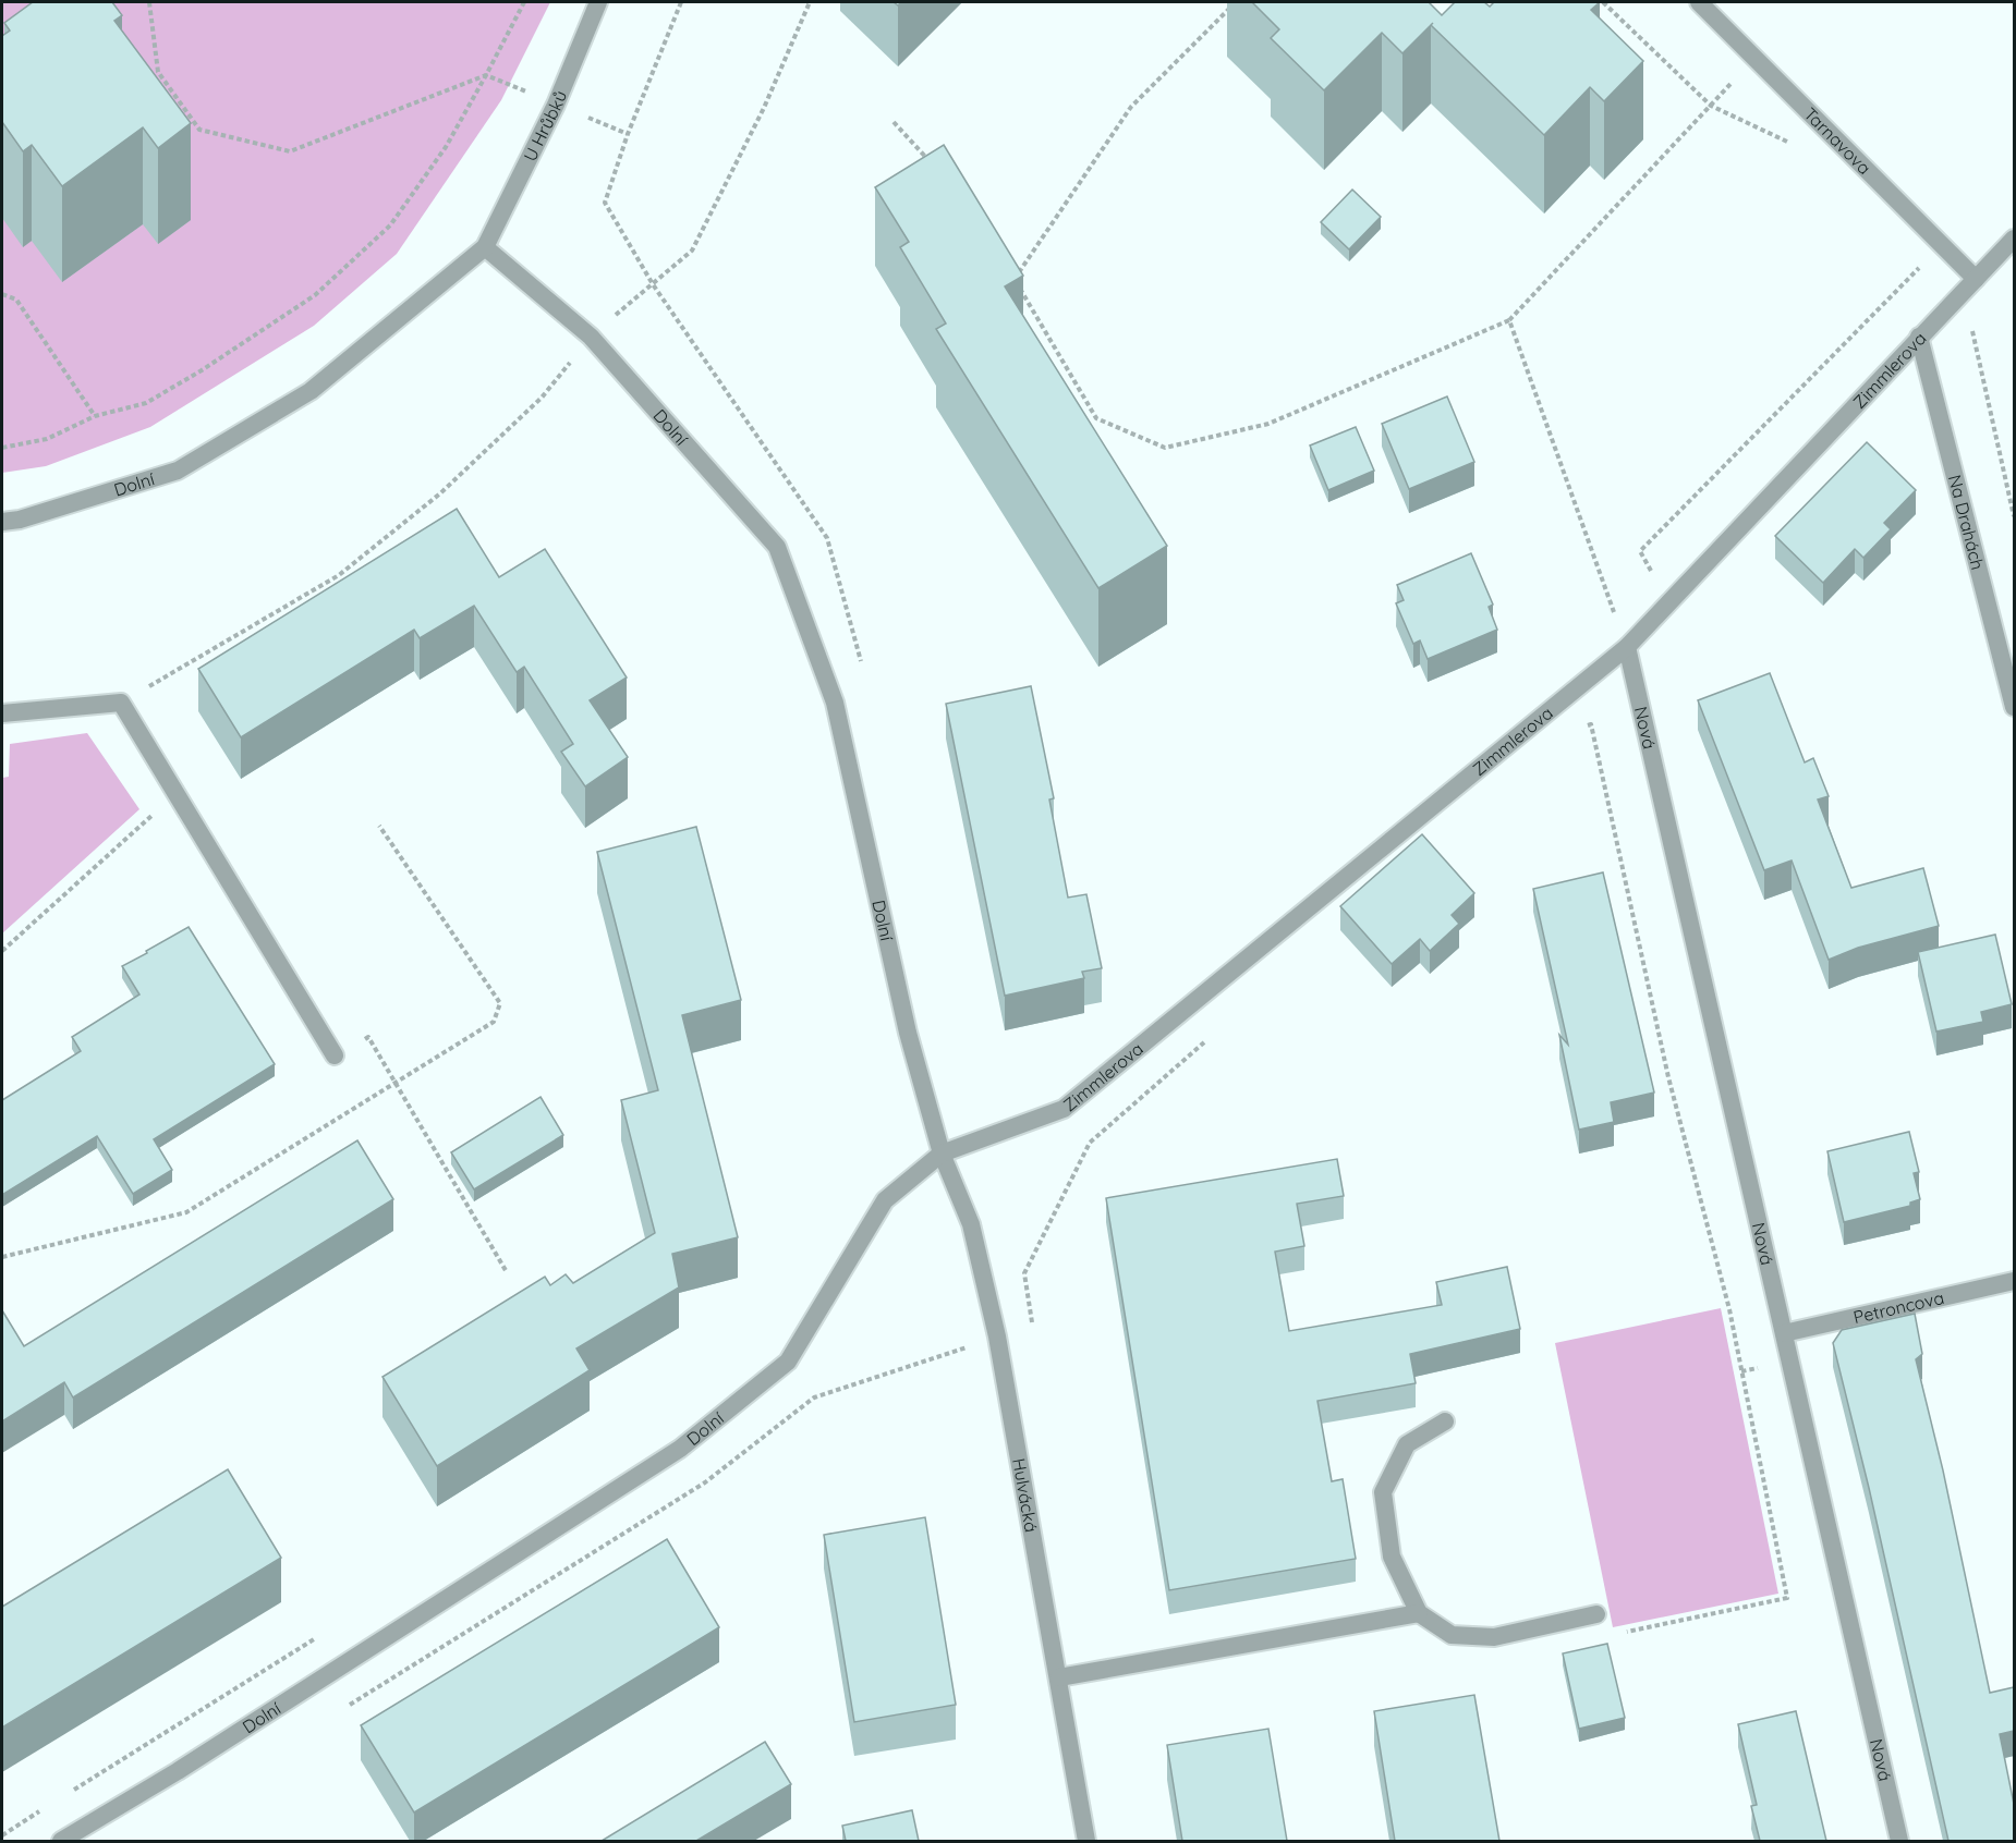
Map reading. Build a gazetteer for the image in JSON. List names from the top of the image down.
{
  "streets": {
    "street": [
      "U Hrůbků",
      "Tarnavova",
      "Zimmlerova",
      "Dolní",
      "Na Drahách",
      "Nová",
      "Petroncova",
      "Hulvácká"
    ]
  },
  "crossings": [
    ["U Hrůbků", "Dolní"],
    ["Tarnavova", "Zimmlerova"],
    ["Zimmlerova", "Dolní"],
    ["Zimmlerova", "Na Drahách"],
    ["Zimmlerova", "Nová"],
    ["Zimmlerova", "Hulvácká"],
    ["Dolní", "Hulvácká"],
    ["Nová", "Petroncova"]
  ]
}
